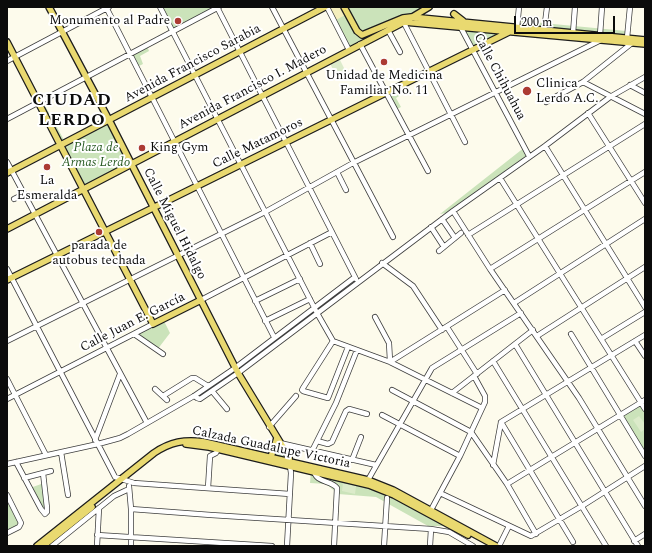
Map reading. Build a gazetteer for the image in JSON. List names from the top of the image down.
{
  "streets": {
    "main road": [
      "Avenida Francisco Sarabia",
      "Calle Chihuahua",
      "Avenida Francisco I. Madero",
      "Calle Matamoros",
      "Calle Miguel Hidalgo",
      "Calle Juan E. García",
      "Calzada Guadalupe Victoria"
    ]
  },
  "crossings": [
    ["Avenida Francisco Sarabia", "Calle Miguel Hidalgo"],
    ["Calle Chihuahua", "Calle Matamoros"],
    ["Avenida Francisco I. Madero", "Calle Miguel Hidalgo"],
    ["Calle Matamoros", "Calle Miguel Hidalgo"],
    ["Calle Miguel Hidalgo", "Calle Juan E. García"],
    ["Calle Miguel Hidalgo", "Calzada Guadalupe Victoria"]
  ],
  "districts": ["CIUDAD LERDO"],
  "parks": ["Plaza de Armas Lerdo"],
  "places": [
    "Monumento al Padre",
    "Unidad de Medicina Familiar No. 11",
    "Clinica Lerdo A.C.",
    "King Gym",
    "La Esmeralda",
    "parada de autobus techada"
  ],
  "scale_bar": "200 m"
}
